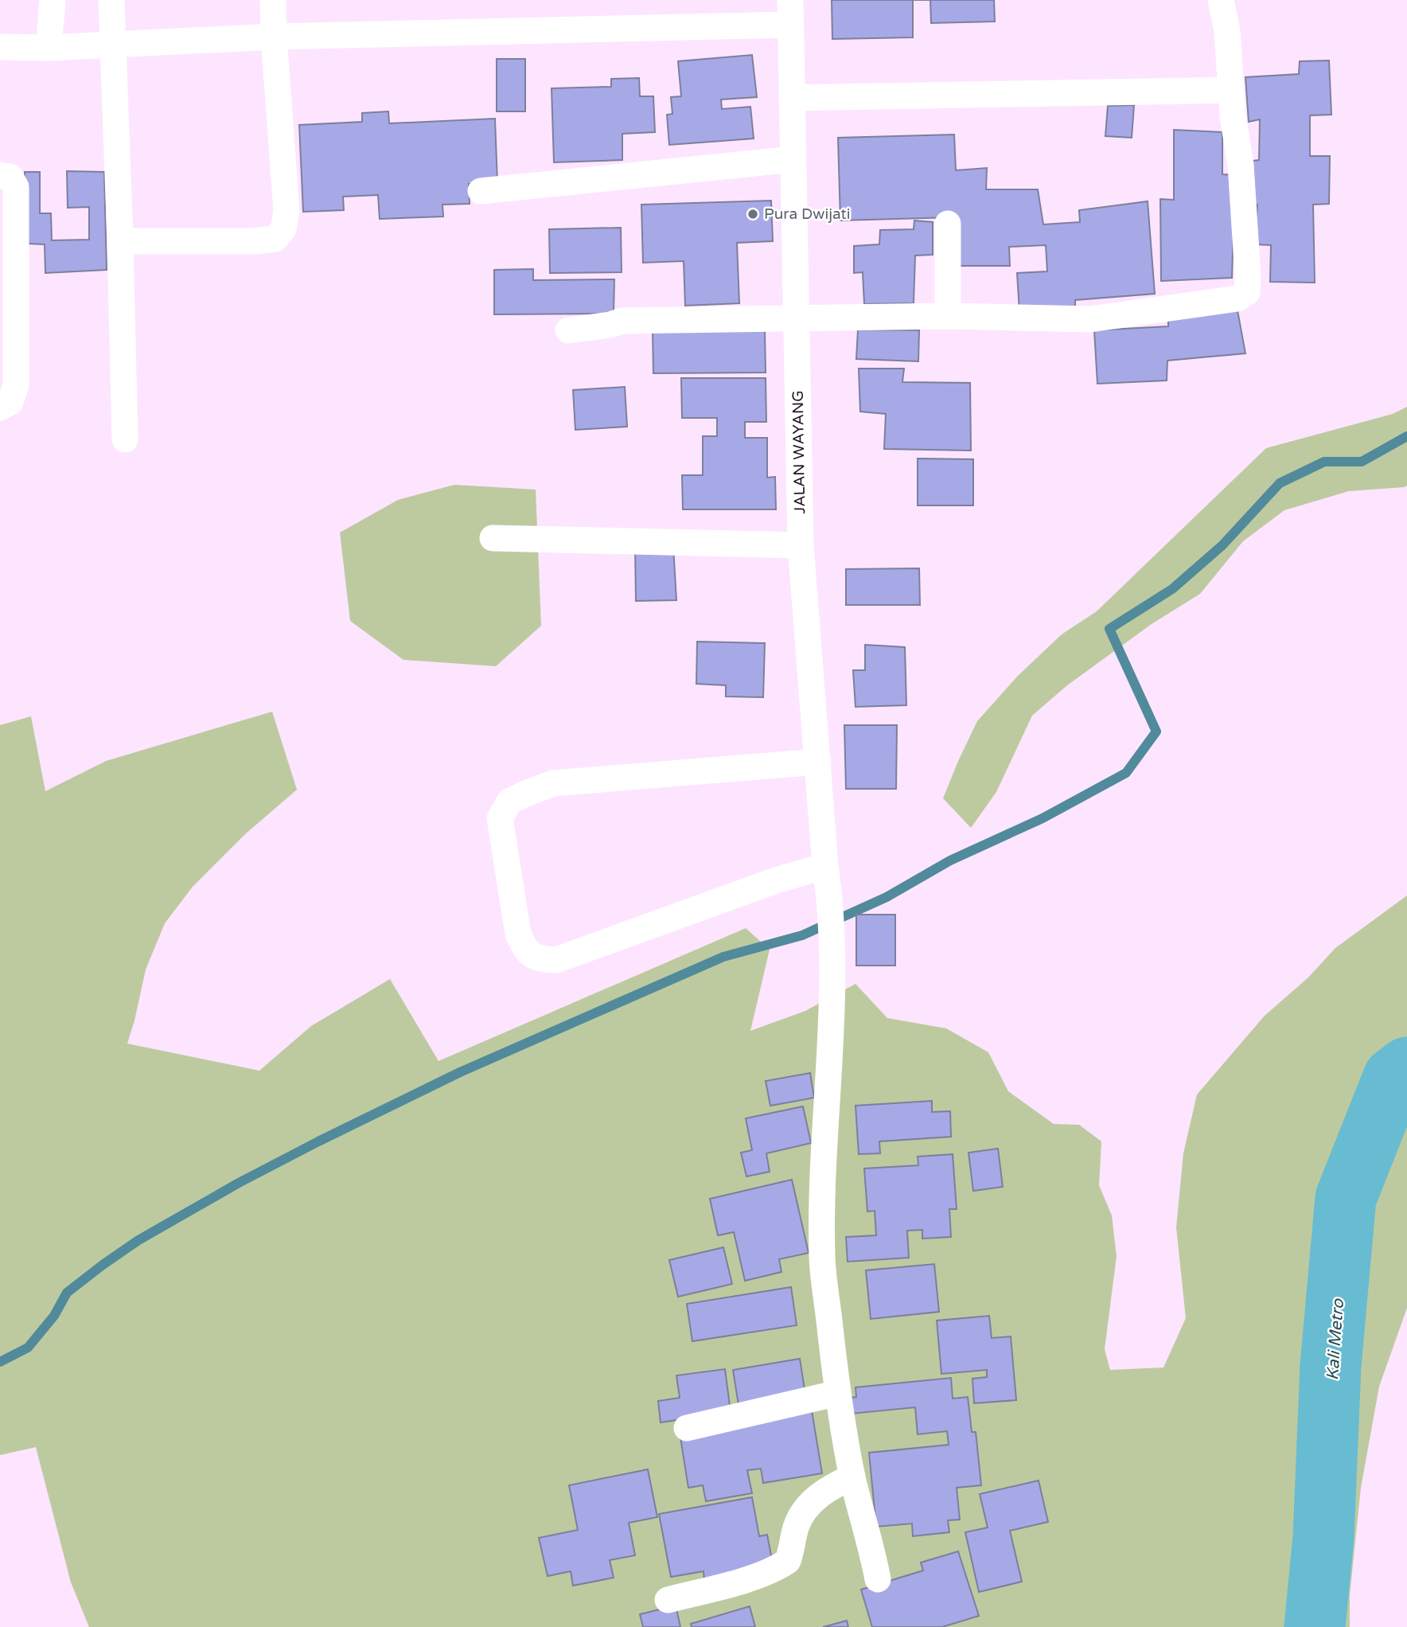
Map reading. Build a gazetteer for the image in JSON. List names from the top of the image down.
{
  "streets": {
    "street": ["JALAN WAYANG"]
  },
  "water": ["Kali Metro"],
  "places": ["Pura Dwijati"]
}
